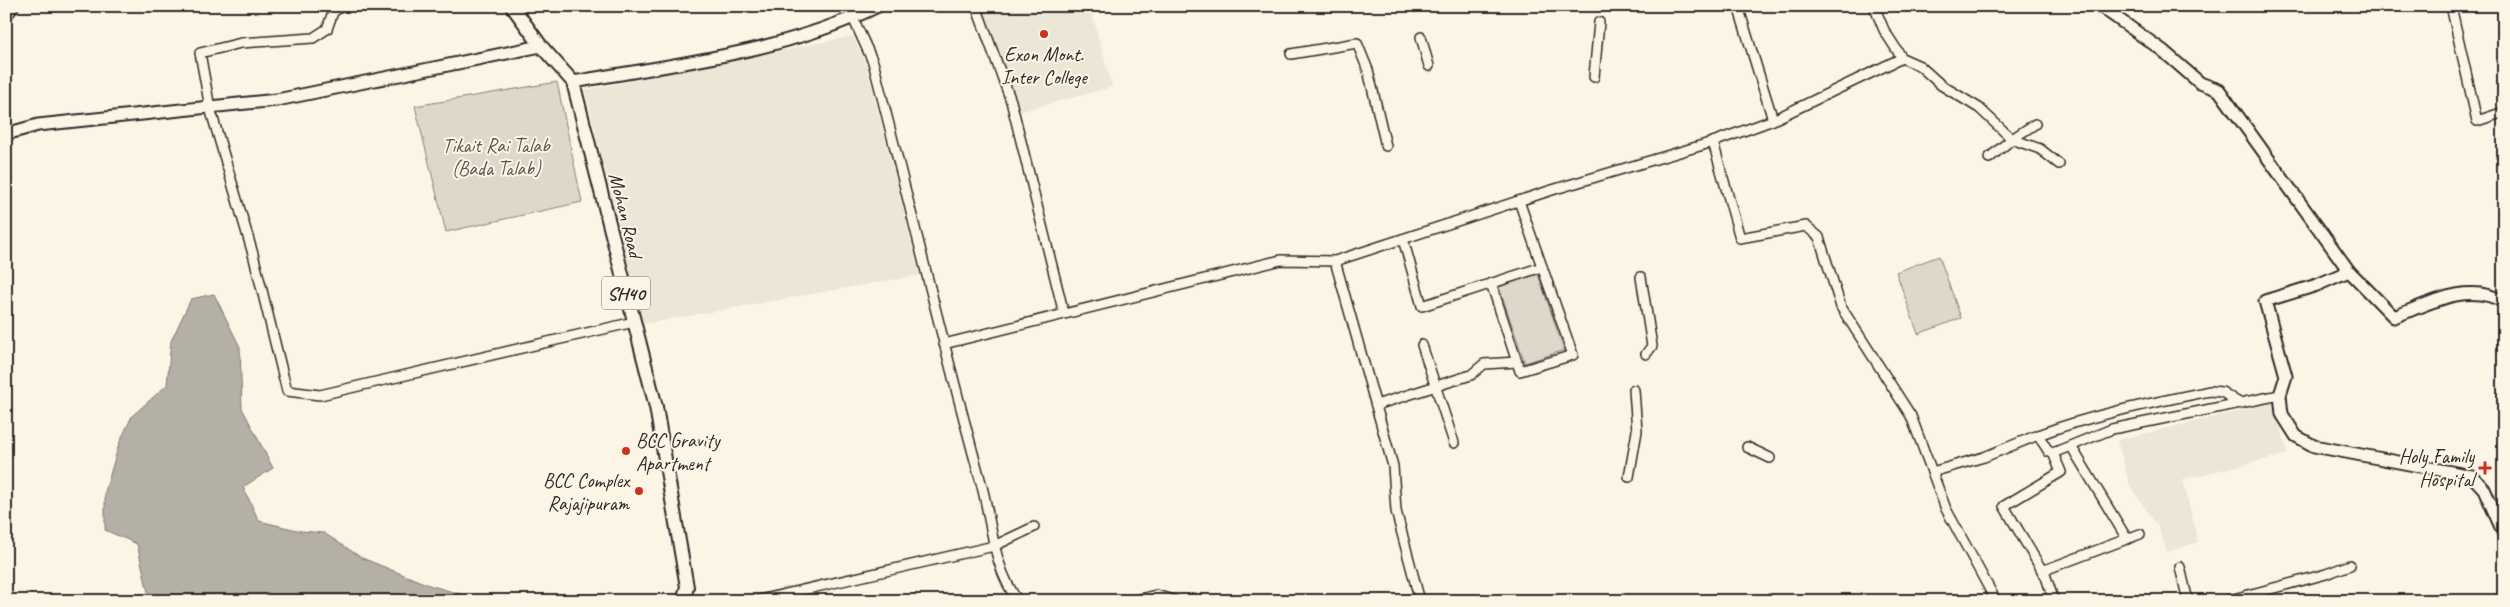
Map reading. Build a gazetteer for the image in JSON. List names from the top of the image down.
{
  "streets": {
    "main road": ["Mohan Road", "SH40"]
  },
  "parks": ["Tikait Rai Talab (Bada Talab)"],
  "places": {
    "other": ["Exon Mont. Inter College", "BCC Gravity Apartment", "BCC Complex Rajajipuram"],
    "health": ["Holy Family Hospital"]
  }
}
